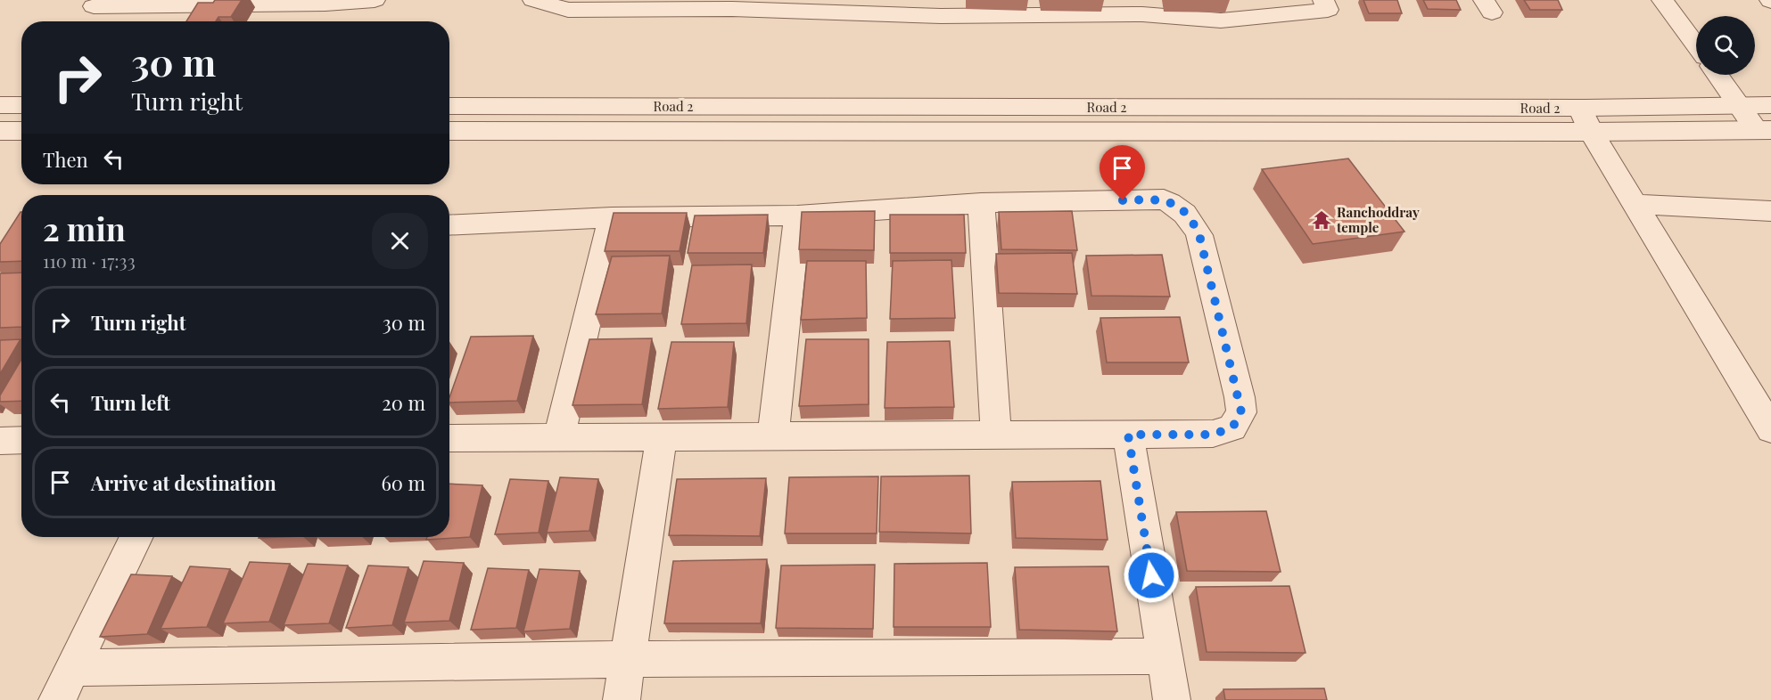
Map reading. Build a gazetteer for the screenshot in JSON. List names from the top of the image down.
{
  "streets": {
    "street": ["Road 2"]
  },
  "places": {
    "temple": ["Ranchoddray temple"]
  },
  "page": {
    "turn": ["30 m", "Turn right"],
    "then": "Then",
    "heading": ["2 min", "110 m · 17:33"],
    "list": [
      {
        "name": "Turn right",
        "value": "30 m"
      },
      {
        "name": "Turn left",
        "value": "20 m"
      },
      {
        "name": "Arrive at destination",
        "value": "60 m"
      }
    ]
  }
}
